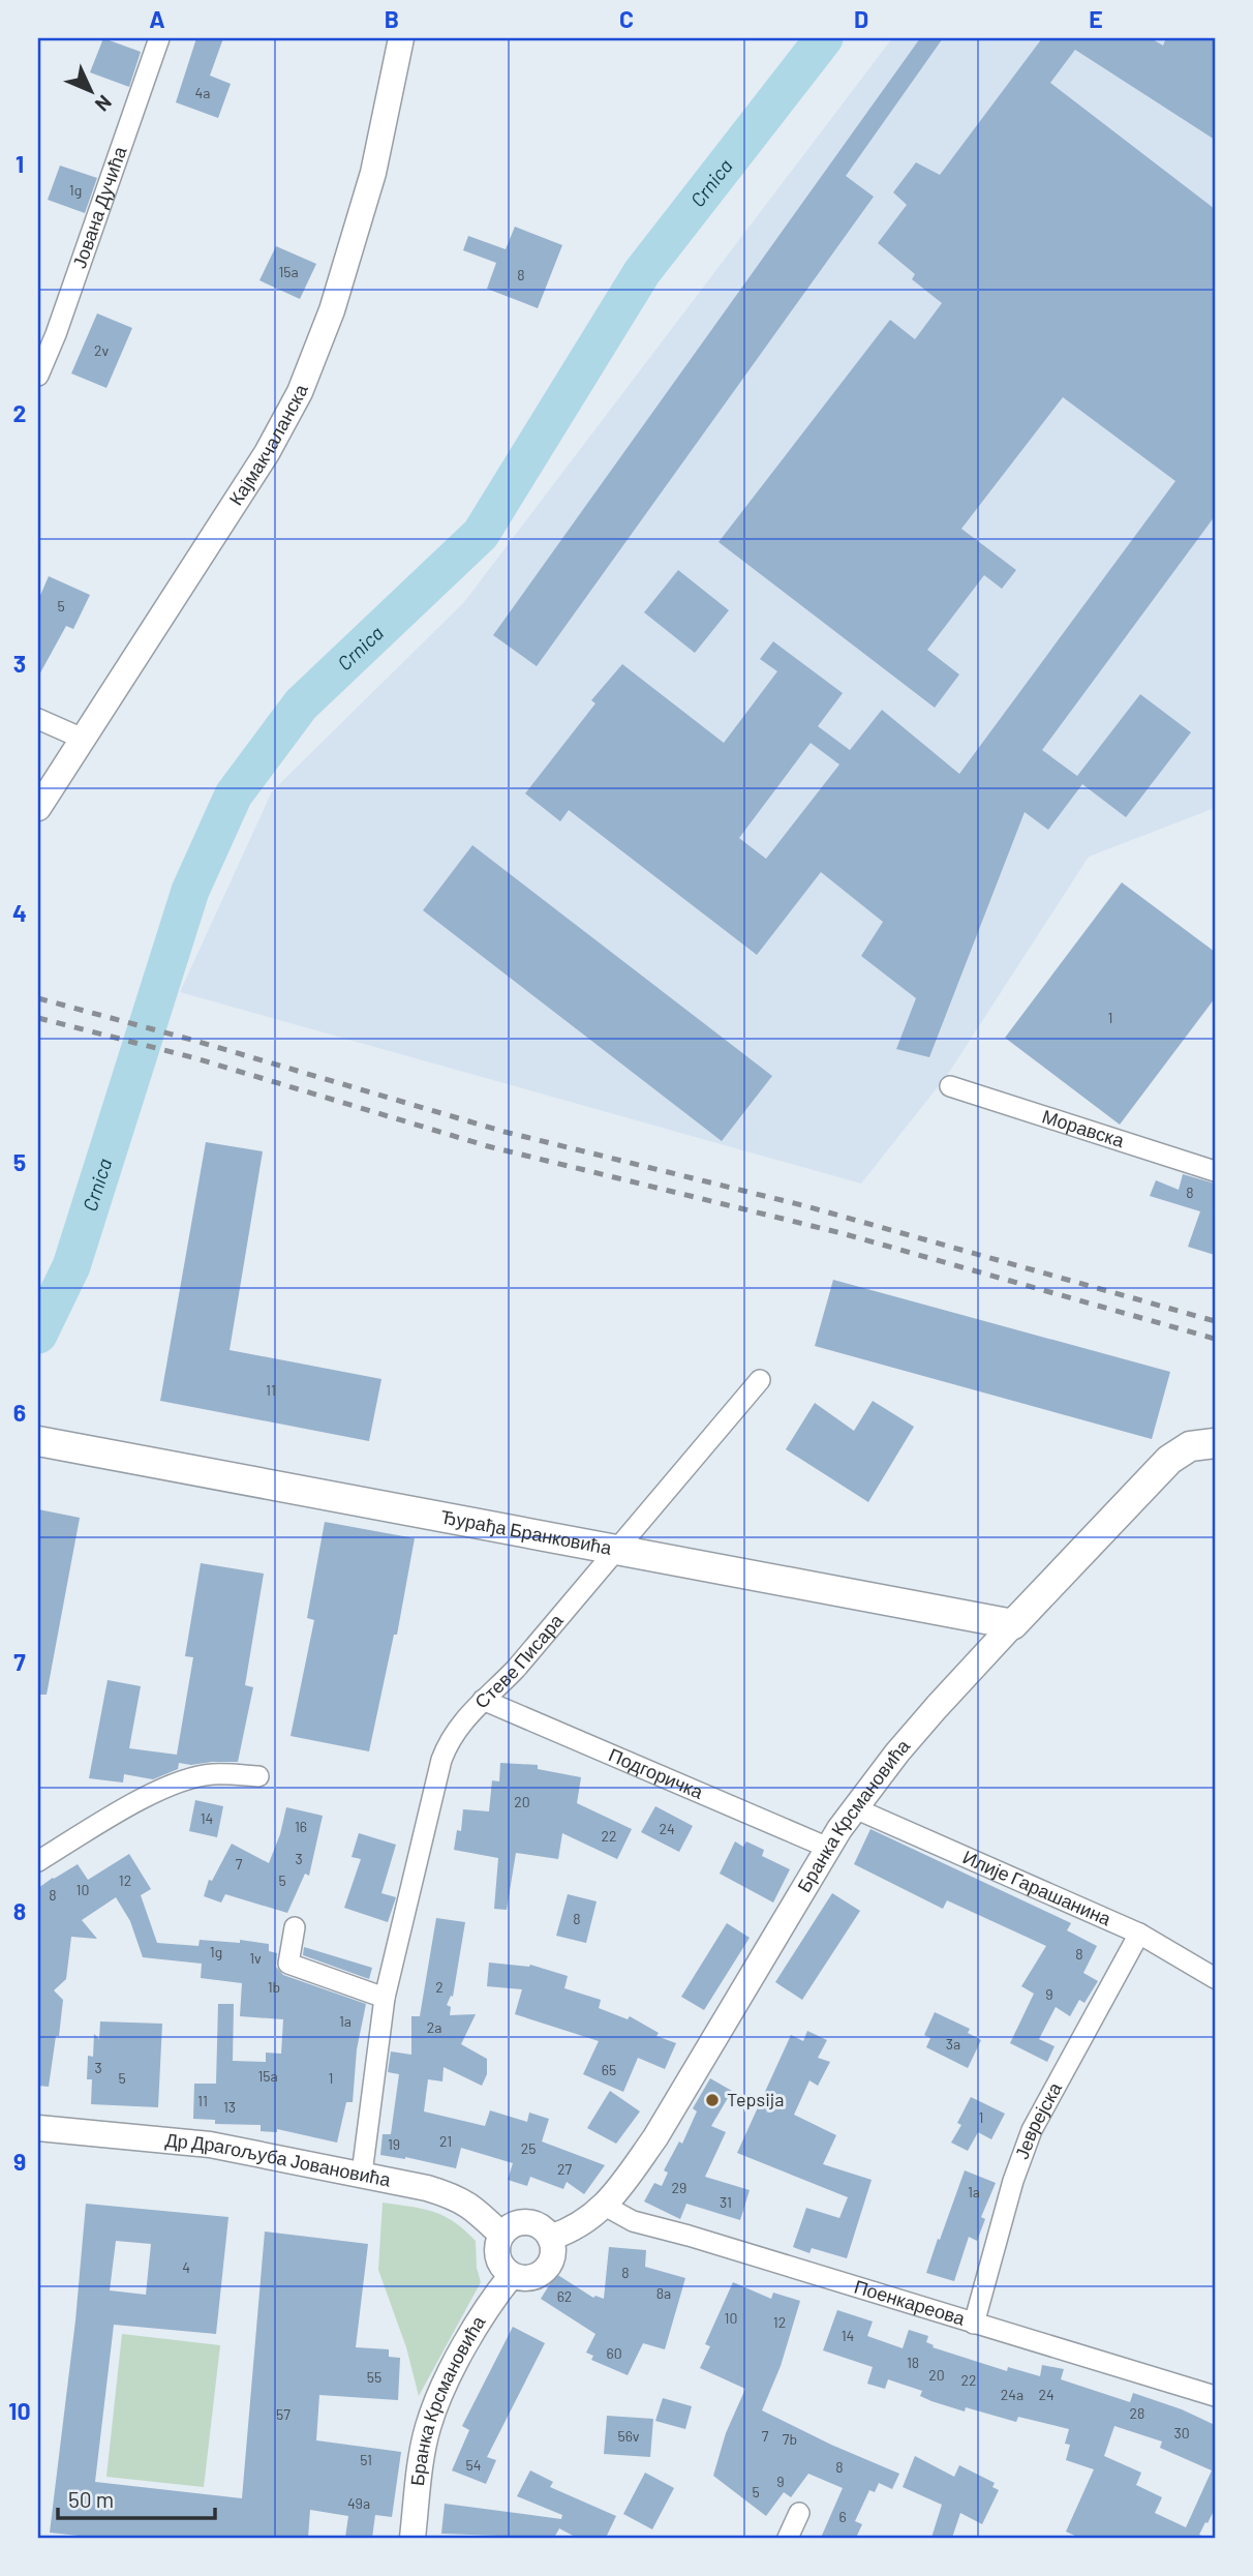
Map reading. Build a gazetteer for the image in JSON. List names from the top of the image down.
{
  "streets": {
    "main road": ["Ђурађа Бранковића", "Бранка Крсмановића"],
    "street": [
      "Јована Дучића",
      "Кајмакчаланска",
      "Моравска",
      "Стеве Писара",
      "Подгоричка",
      "Илије Гарашанина",
      "Јеврејска",
      "Др Драгољуба Јовановића",
      "Поенкареова"
    ]
  },
  "crossings": [
    ["Ђурађа Бранковића", "Стеве Писара"],
    ["Ђурађа Бранковића", "Бранка Крсмановића"],
    ["Стеве Писара", "Подгоричка"],
    ["Стеве Писара", "Др Драгољуба Јовановића"],
    ["Подгоричка", "Бранка Крсмановића"],
    ["Бранка Крсмановића", "Илије Гарашанина"],
    ["Бранка Крсмановића", "Др Драгољуба Јовановића"],
    ["Бранка Крсмановића", "Поенкареова"],
    ["Илије Гарашанина", "Јеврејска"],
    ["Јеврејска", "Поенкареова"]
  ],
  "water": ["Crnica"],
  "places": ["Tepsija"],
  "house_numbers": [
    "4a",
    "1g",
    "15a",
    "8",
    "2v",
    "5",
    "1",
    "8",
    "11",
    "20",
    "14",
    "16",
    "24",
    "22",
    "3",
    "7",
    "12",
    "5",
    "10",
    "8",
    "8",
    "1g",
    "8",
    "1v",
    "1b",
    "2",
    "9",
    "1a",
    "2a",
    "3a",
    "3",
    "65",
    "15a",
    "5",
    "1",
    "11",
    "13",
    "1",
    "21",
    "19",
    "25",
    "27",
    "29",
    "1a",
    "31",
    "4",
    "8",
    "8a",
    "62",
    "10",
    "12",
    "14",
    "60",
    "18",
    "20",
    "55",
    "22",
    "24a",
    "24",
    "28",
    "57",
    "30",
    "56v",
    "7",
    "7b",
    "51",
    "54",
    "8",
    "9",
    "5",
    "49a",
    "6"
  ],
  "scale_bar": "50 m",
  "north": "bottom right",
  "grid": {
    "columns": [
      "A",
      "B",
      "C",
      "D",
      "E"
    ],
    "rows": [
      "1",
      "2",
      "3",
      "4",
      "5",
      "6",
      "7",
      "8",
      "9",
      "10"
    ]
  }
}
